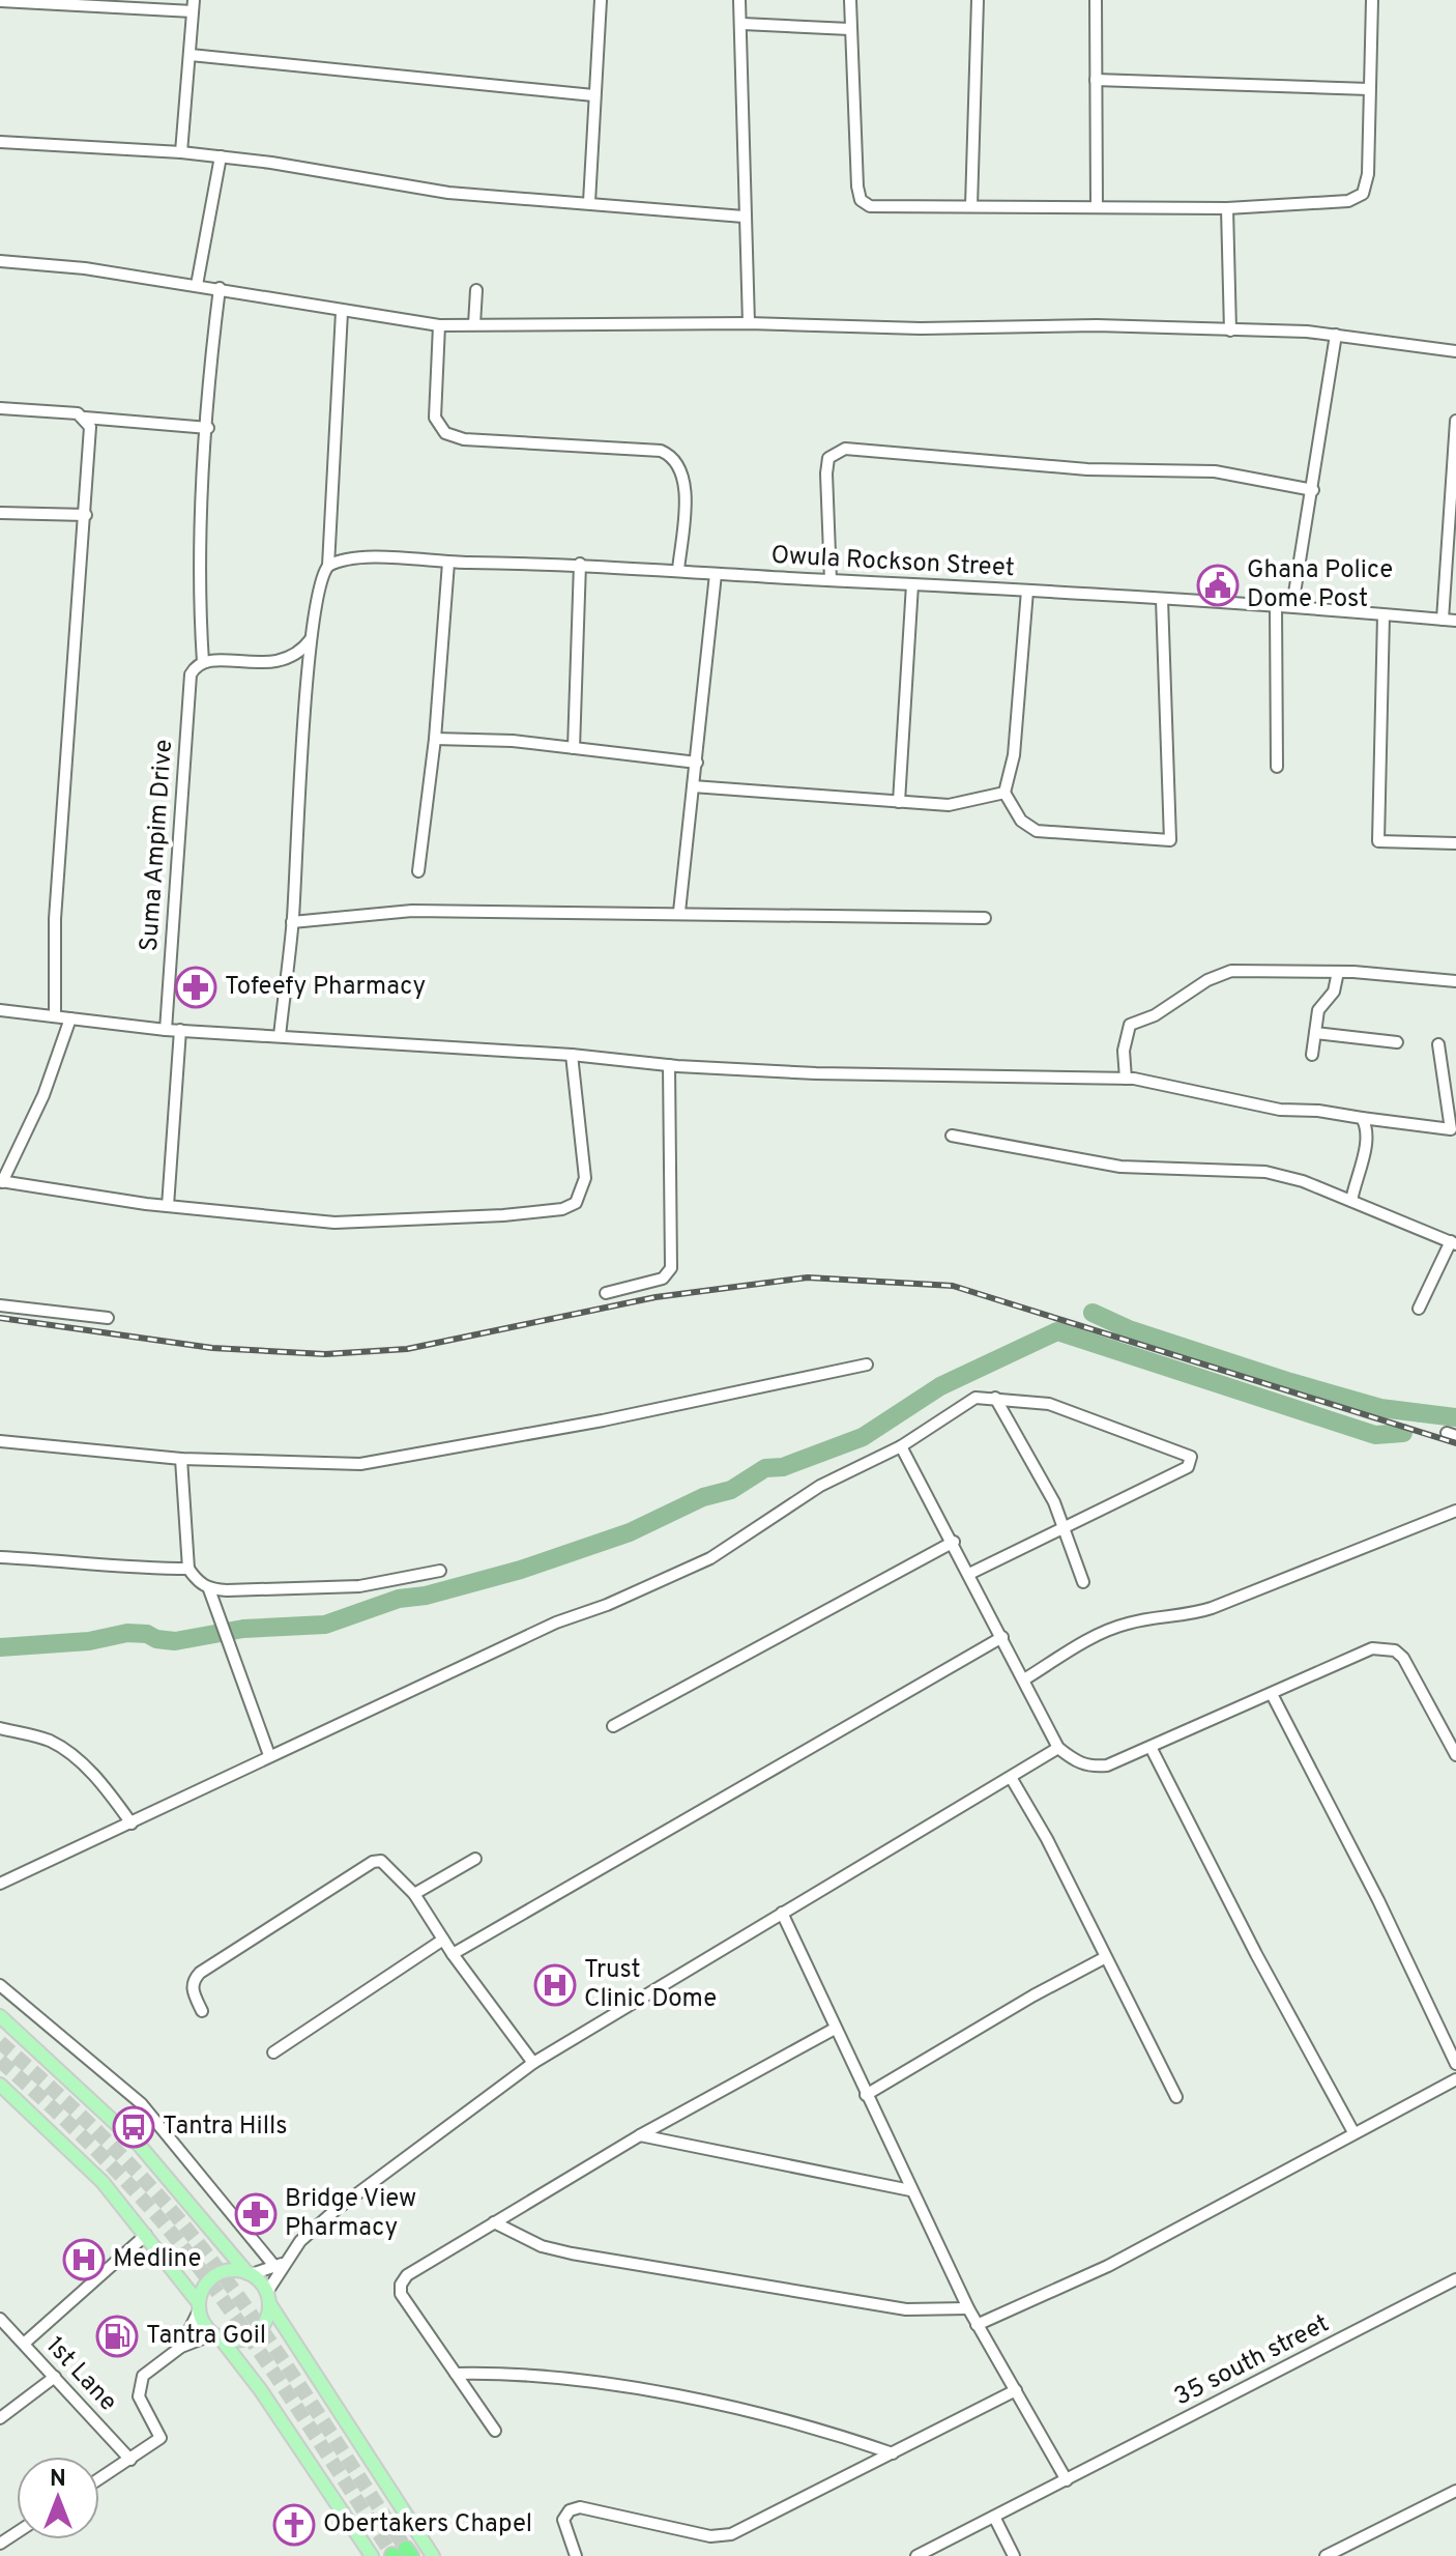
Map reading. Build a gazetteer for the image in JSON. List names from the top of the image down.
{
  "streets": {
    "street": [
      "Owula Rockson Street",
      "Suma Ampim Drive",
      "35 south street",
      "1st Lane"
    ]
  },
  "places": {
    "public building": ["Ghana Police Dome Post"],
    "pharmacy": ["Tofeefy Pharmacy", "Bridge View Pharmacy"],
    "hospital": ["Trust Clinic Dome", "Medline"],
    "bus stop": ["Tantra Hills"],
    "fuel station": ["Tantra Goil"],
    "church": ["Obertakers Chapel"]
  },
  "north": "top"
}
